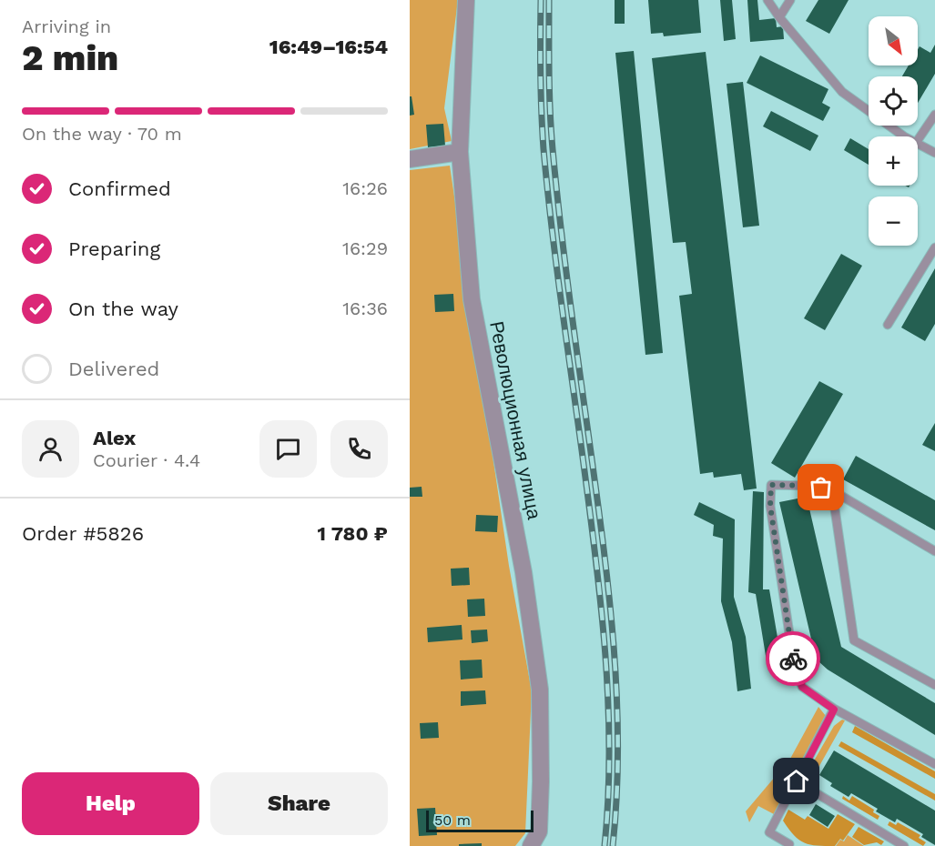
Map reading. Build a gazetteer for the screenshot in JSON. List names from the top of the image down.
{
  "streets": {
    "street": ["Революционная улица"]
  },
  "scale_bar": "50 m",
  "north": "bottom right",
  "page": {
    "heading": ["2 min", "Arriving in", "16:49–16:54"],
    "panel": [
      "Alex",
      "Courier · 4.4",
      "Order #5826",
      "1 780 ₽"
    ],
    "map_buttons": ["+", "−"],
    "bar": "On the way · 70 m",
    "list": [
      ["Confirmed", "16:26"],
      ["Preparing", "16:29"],
      ["On the way", "16:36"],
      "Delivered"
    ],
    "buttons": ["Help", "Share"],
    "scale": "50 m"
  }
}
